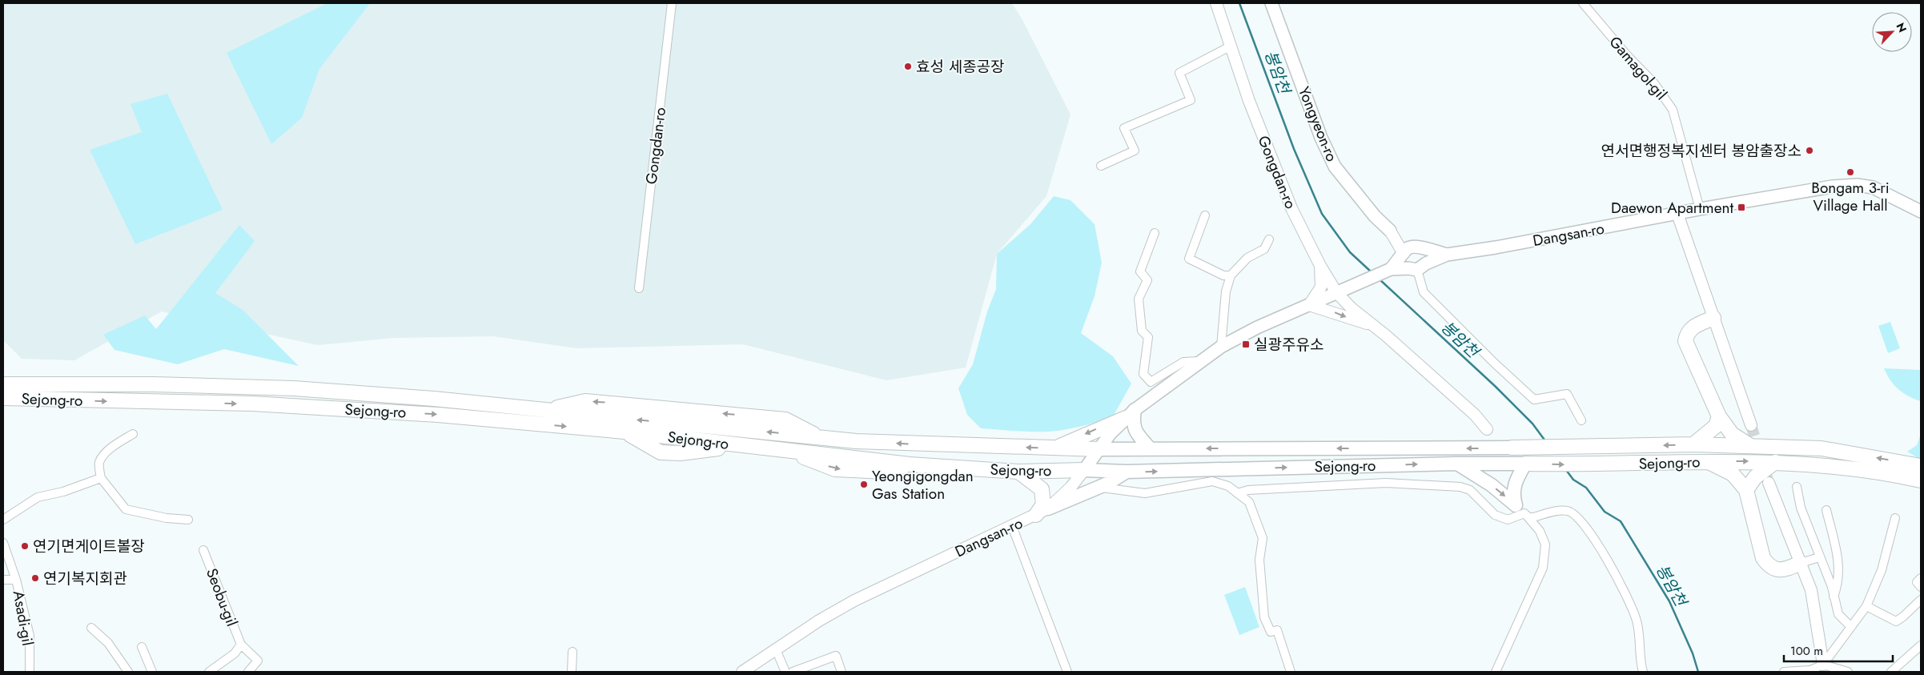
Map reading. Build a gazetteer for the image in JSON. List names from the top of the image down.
{
  "streets": {
    "highway": ["Sejong-ro"],
    "main road": ["Yongyeon-ro", "Dangsan-ro"],
    "street": [
      "Gamagol-gil",
      "Gongdan-ro",
      "Seobu-gil",
      "Asadi-gil"
    ]
  },
  "crossings": [
    ["Gamagol-gil", "Dangsan-ro"],
    ["Gongdan-ro", "Dangsan-ro"],
    ["Dangsan-ro", "Sejong-ro"]
  ],
  "water": ["봉암천"],
  "places": {
    "other": [
      "효성 세종공장",
      "연서면행정복지센터 봉암출장소",
      "Bongam 3-ri Village Hall",
      "Yeongigongdan Gas Station",
      "연기면게이트볼장",
      "연기복지회관"
    ],
    "transit": ["Daewon Apartment", "실광주유소"]
  },
  "scale_bar": "100 m",
  "north": "top right"
}
